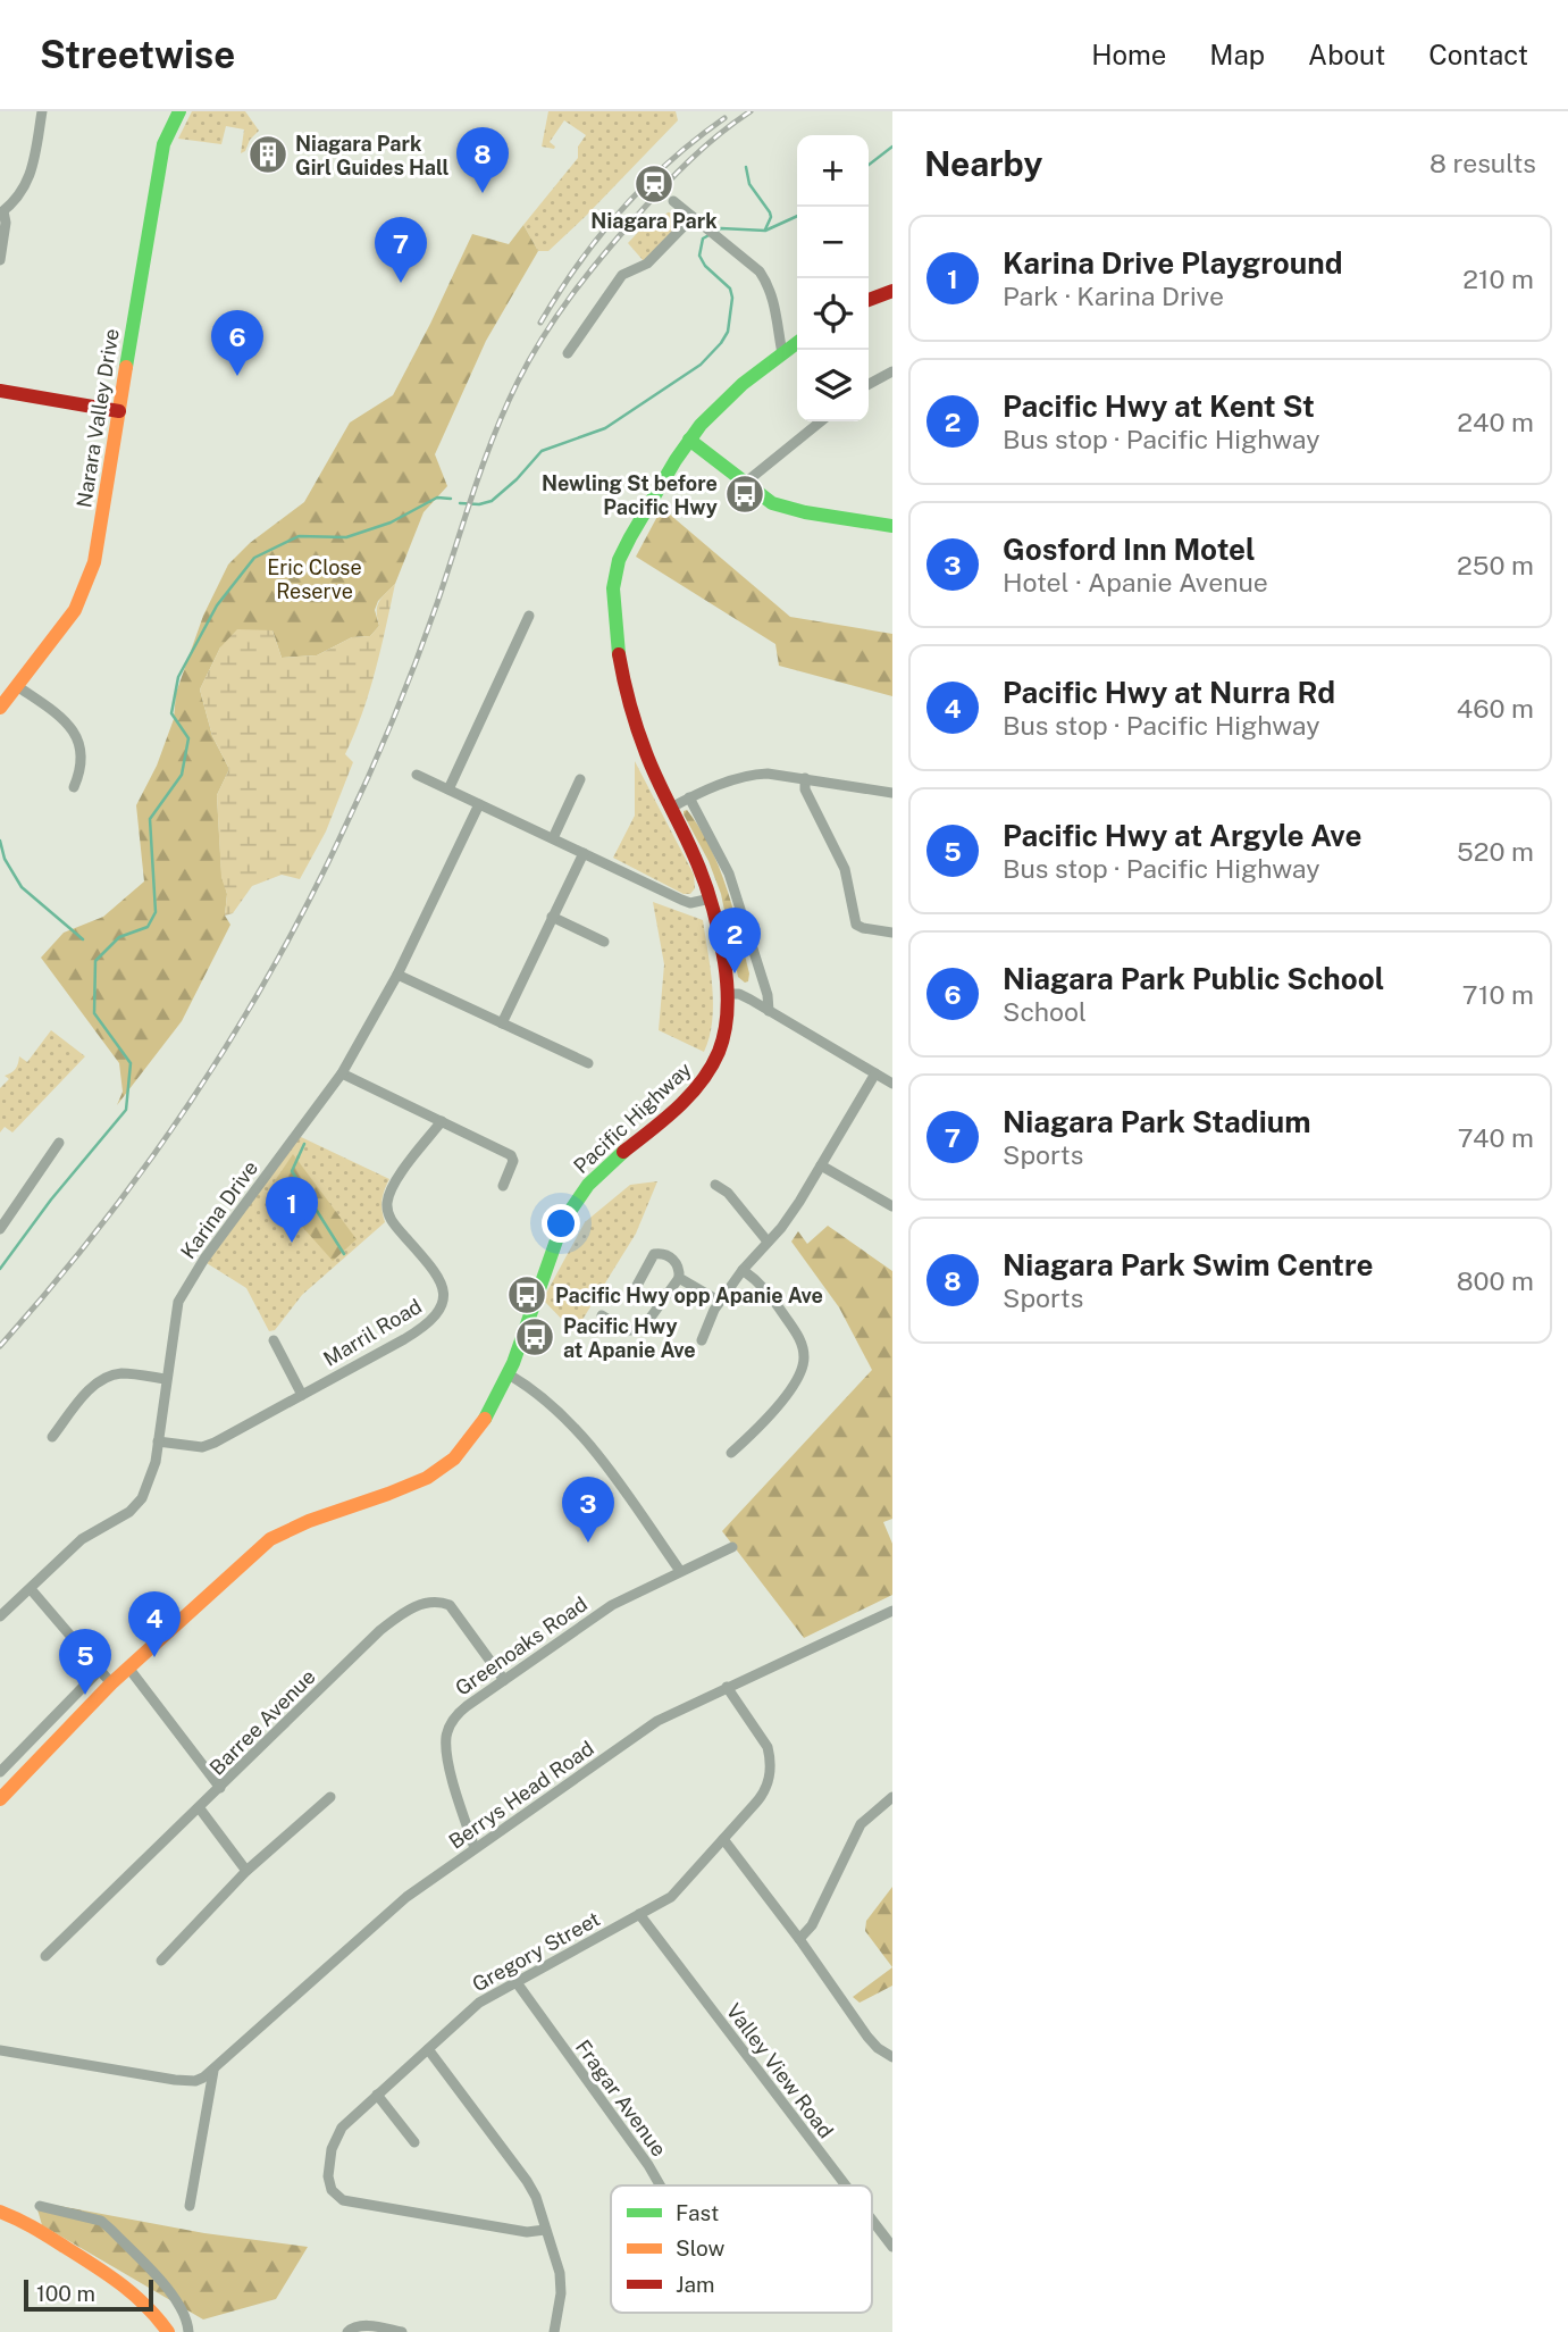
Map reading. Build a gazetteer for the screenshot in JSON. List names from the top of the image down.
{
  "streets": {
    "main road": ["Narara Valley Drive", "Pacific Highway"],
    "street": [
      "Karina Drive",
      "Marril Road",
      "Greenoaks Road",
      "Barree Avenue",
      "Berrys Head Road",
      "Gregory Street",
      "Valley View Road",
      "Fragar Avenue"
    ]
  },
  "crossings": [
    ["Karina Drive", "Marril Road"],
    ["Greenoaks Road", "Barree Avenue"],
    ["Greenoaks Road", "Berrys Head Road"],
    ["Berrys Head Road", "Gregory Street"],
    ["Gregory Street", "Valley View Road"],
    ["Gregory Street", "Fragar Avenue"]
  ],
  "parks": ["Eric Close Reserve"],
  "places": {
    "building": ["Niagara Park Girl Guides Hall"],
    "station": ["Niagara Park"],
    "bus stop": ["Newling St before Pacific Hwy", "Pacific Hwy opp Apanie Ave", "Pacific Hwy at Apanie Ave"]
  },
  "legend": ["Fast", "Slow", "Jam"],
  "scale_bar": "100 m",
  "page": {
    "header": "Streetwise",
    "nav": [
      "Home",
      "Map",
      "About",
      "Contact"
    ],
    "heading": ["Nearby", "8 results"],
    "pins": [
      "8",
      "7",
      "6",
      "2",
      "1",
      "3",
      "4",
      "5"
    ],
    "map_buttons": ["+", "−"],
    "list": [
      {
        "mark": "1",
        "name": "Karina Drive Playground",
        "note": "Park · Karina Drive",
        "value": "210 m"
      },
      {
        "mark": "2",
        "name": "Pacific Hwy at Kent St",
        "note": "Bus stop · Pacific Highway",
        "value": "240 m"
      },
      {
        "mark": "3",
        "name": "Gosford Inn Motel",
        "note": "Hotel · Apanie Avenue",
        "value": "250 m"
      },
      {
        "mark": "4",
        "name": "Pacific Hwy at Nurra Rd",
        "note": "Bus stop · Pacific Highway",
        "value": "460 m"
      },
      {
        "mark": "5",
        "name": "Pacific Hwy at Argyle Ave",
        "note": "Bus stop · Pacific Highway",
        "value": "520 m"
      },
      {
        "mark": "6",
        "name": "Niagara Park Public School",
        "note": "School",
        "value": "710 m"
      },
      {
        "mark": "7",
        "name": "Niagara Park Stadium",
        "note": "Sports",
        "value": "740 m"
      },
      {
        "mark": "8",
        "name": "Niagara Park Swim Centre",
        "note": "Sports",
        "value": "800 m"
      }
    ],
    "scale": "100 m"
  }
}
